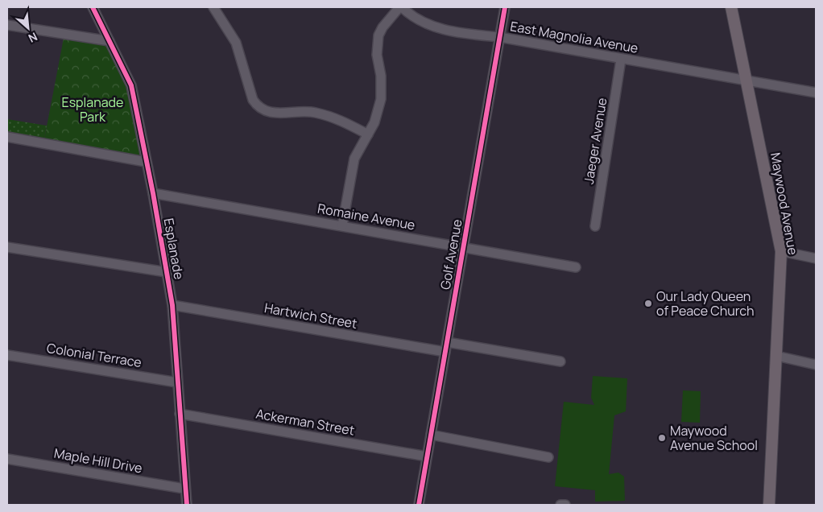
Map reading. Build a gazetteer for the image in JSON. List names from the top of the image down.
{
  "streets": {
    "main road": ["Maywood Avenue"],
    "street": [
      "East Magnolia Avenue",
      "Jaeger Avenue",
      "Romaine Avenue",
      "Esplanade",
      "Golf Avenue",
      "Hartwich Street",
      "Colonial Terrace",
      "Ackerman Street",
      "Maple Hill Drive"
    ]
  },
  "crossings": [
    ["East Magnolia Avenue", "Jaeger Avenue"],
    ["East Magnolia Avenue", "Maywood Avenue"],
    ["East Magnolia Avenue", "Golf Avenue"],
    ["Romaine Avenue", "Esplanade"],
    ["Romaine Avenue", "Golf Avenue"],
    ["Esplanade", "Hartwich Street"],
    ["Esplanade", "Colonial Terrace"],
    ["Esplanade", "Ackerman Street"],
    ["Esplanade", "Maple Hill Drive"],
    ["Golf Avenue", "Hartwich Street"],
    ["Golf Avenue", "Ackerman Street"]
  ],
  "parks": ["Esplanade Park"],
  "places": ["Our Lady Queen of Peace Church", "Maywood Avenue School"],
  "north": "bottom right"
}
